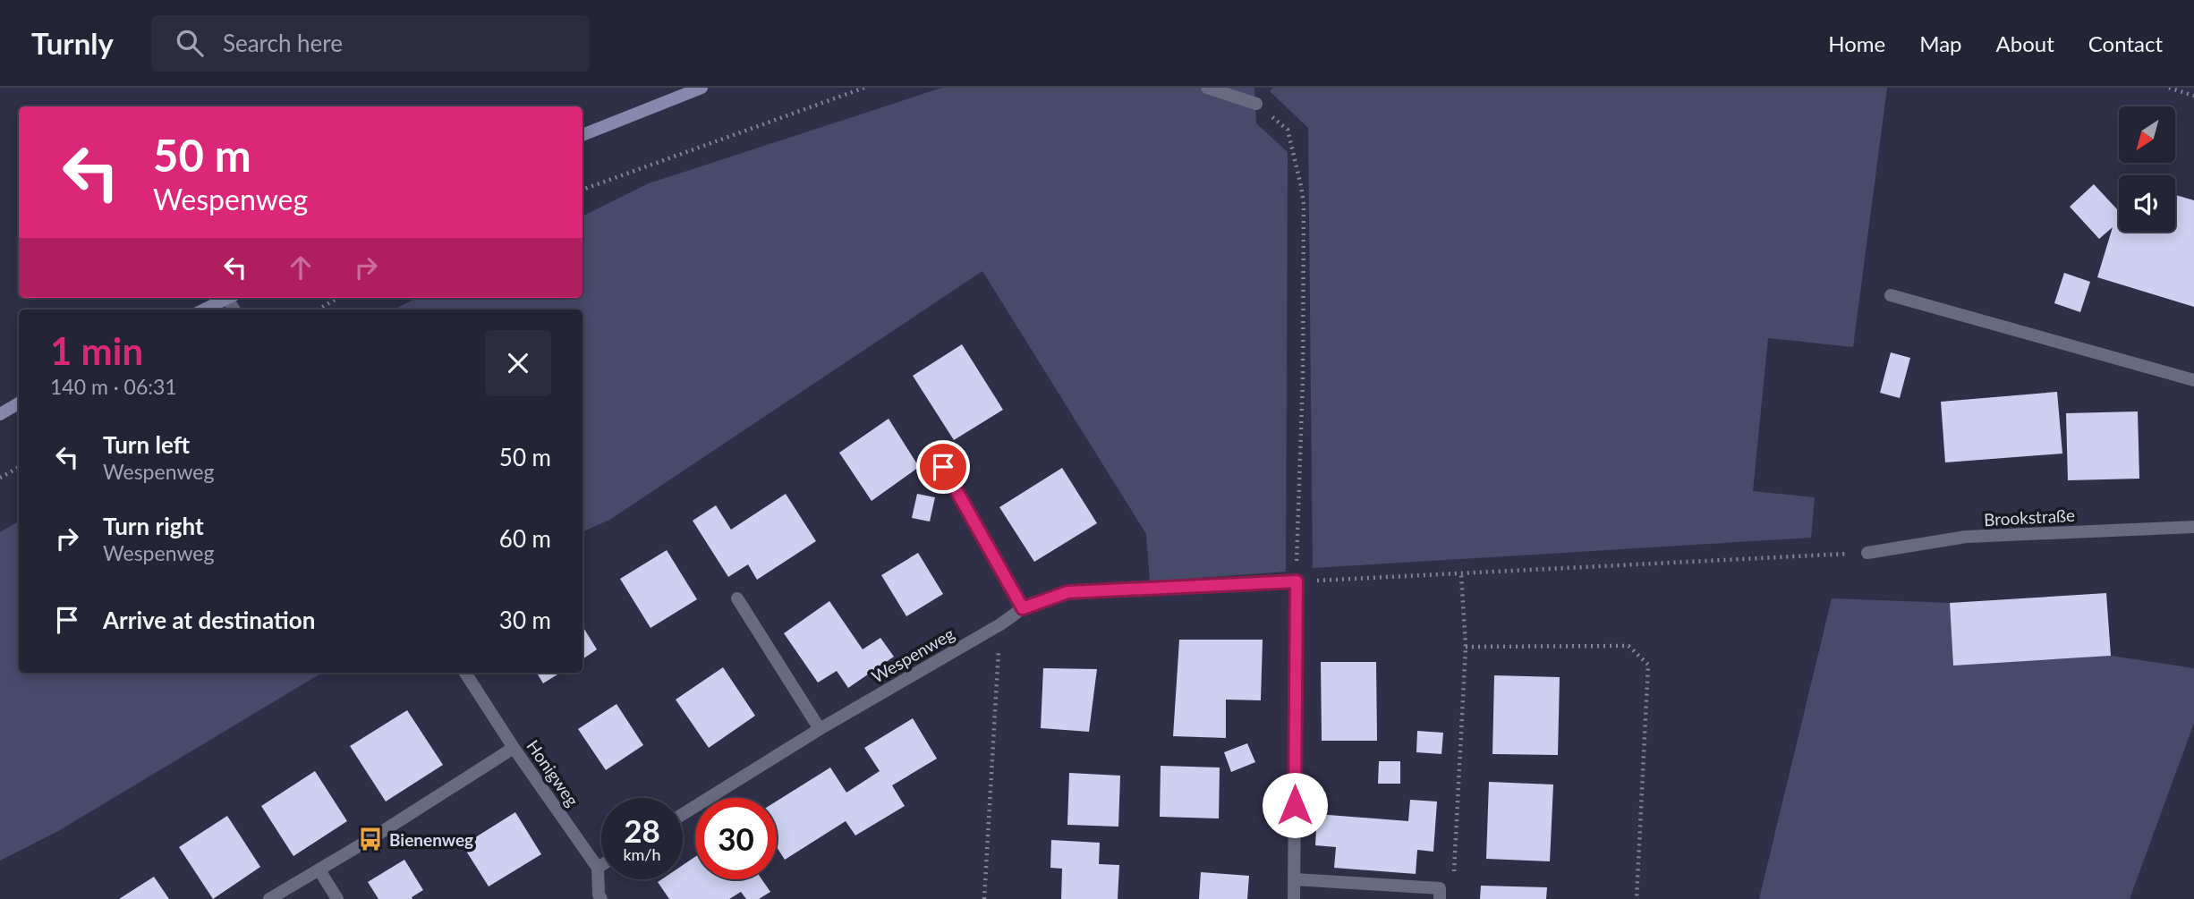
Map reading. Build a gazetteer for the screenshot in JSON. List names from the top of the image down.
{
  "streets": {
    "street": ["Brookstraße", "Wespenweg", "Honigweg"]
  },
  "places": {
    "bus stop": ["Bienenweg"]
  },
  "north": "bottom left",
  "page": {
    "header": "Turnly",
    "search": "Search here",
    "nav": [
      "Home",
      "Map",
      "About",
      "Contact"
    ],
    "turn": ["50 m", "Wespenweg"],
    "heading": ["1 min", "140 m · 06:31"],
    "list": [
      {
        "name": "Turn left",
        "note": "Wespenweg",
        "value": "50 m"
      },
      {
        "name": "Turn right",
        "note": "Wespenweg",
        "value": "60 m"
      },
      {
        "name": "Arrive at destination",
        "value": "30 m"
      }
    ],
    "speed": "28 km/h",
    "limit": "30"
  }
}
